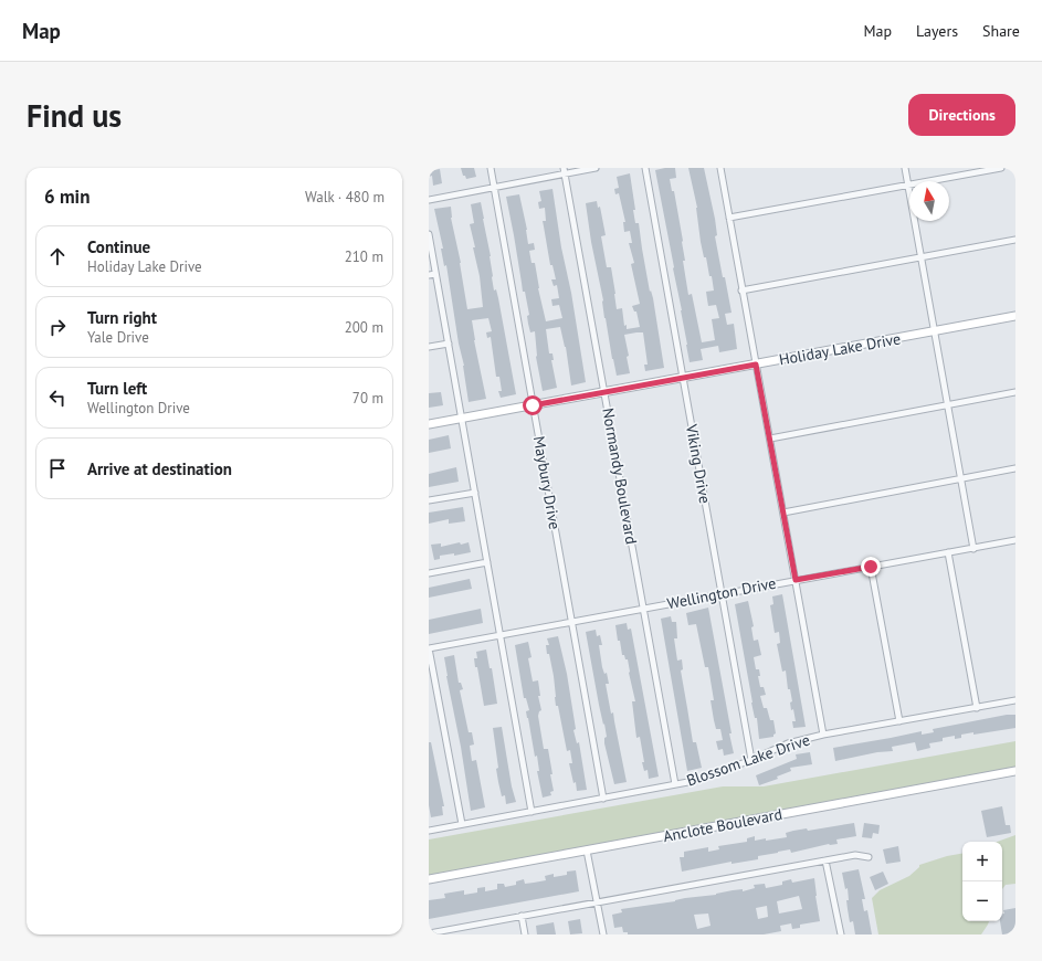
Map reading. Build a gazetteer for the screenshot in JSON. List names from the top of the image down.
{
  "streets": {
    "street": [
      "Holiday Lake Drive",
      "Viking Drive",
      "Normandy Boulevard",
      "Maybury Drive",
      "Wellington Drive",
      "Blossom Lake Drive",
      "Anclote Boulevard"
    ]
  },
  "crossings": [
    ["Holiday Lake Drive", "Viking Drive"],
    ["Holiday Lake Drive", "Normandy Boulevard"],
    ["Holiday Lake Drive", "Maybury Drive"],
    ["Viking Drive", "Wellington Drive"],
    ["Viking Drive", "Blossom Lake Drive"],
    ["Normandy Boulevard", "Wellington Drive"],
    ["Normandy Boulevard", "Blossom Lake Drive"],
    ["Maybury Drive", "Wellington Drive"],
    ["Maybury Drive", "Blossom Lake Drive"]
  ],
  "north": "top",
  "page": {
    "header": "Map",
    "nav": ["Map", "Layers", "Share"],
    "buttons": "Directions",
    "title": "Find us",
    "heading": ["6 min", "Walk · 480 m"],
    "list": [
      ["Continue", "Holiday Lake Drive", "210 m"],
      ["Turn right", "Yale Drive", "200 m"],
      ["Turn left", "Wellington Drive", "70 m"],
      "Arrive at destination"
    ],
    "map_buttons": ["+", "−"]
  }
}
